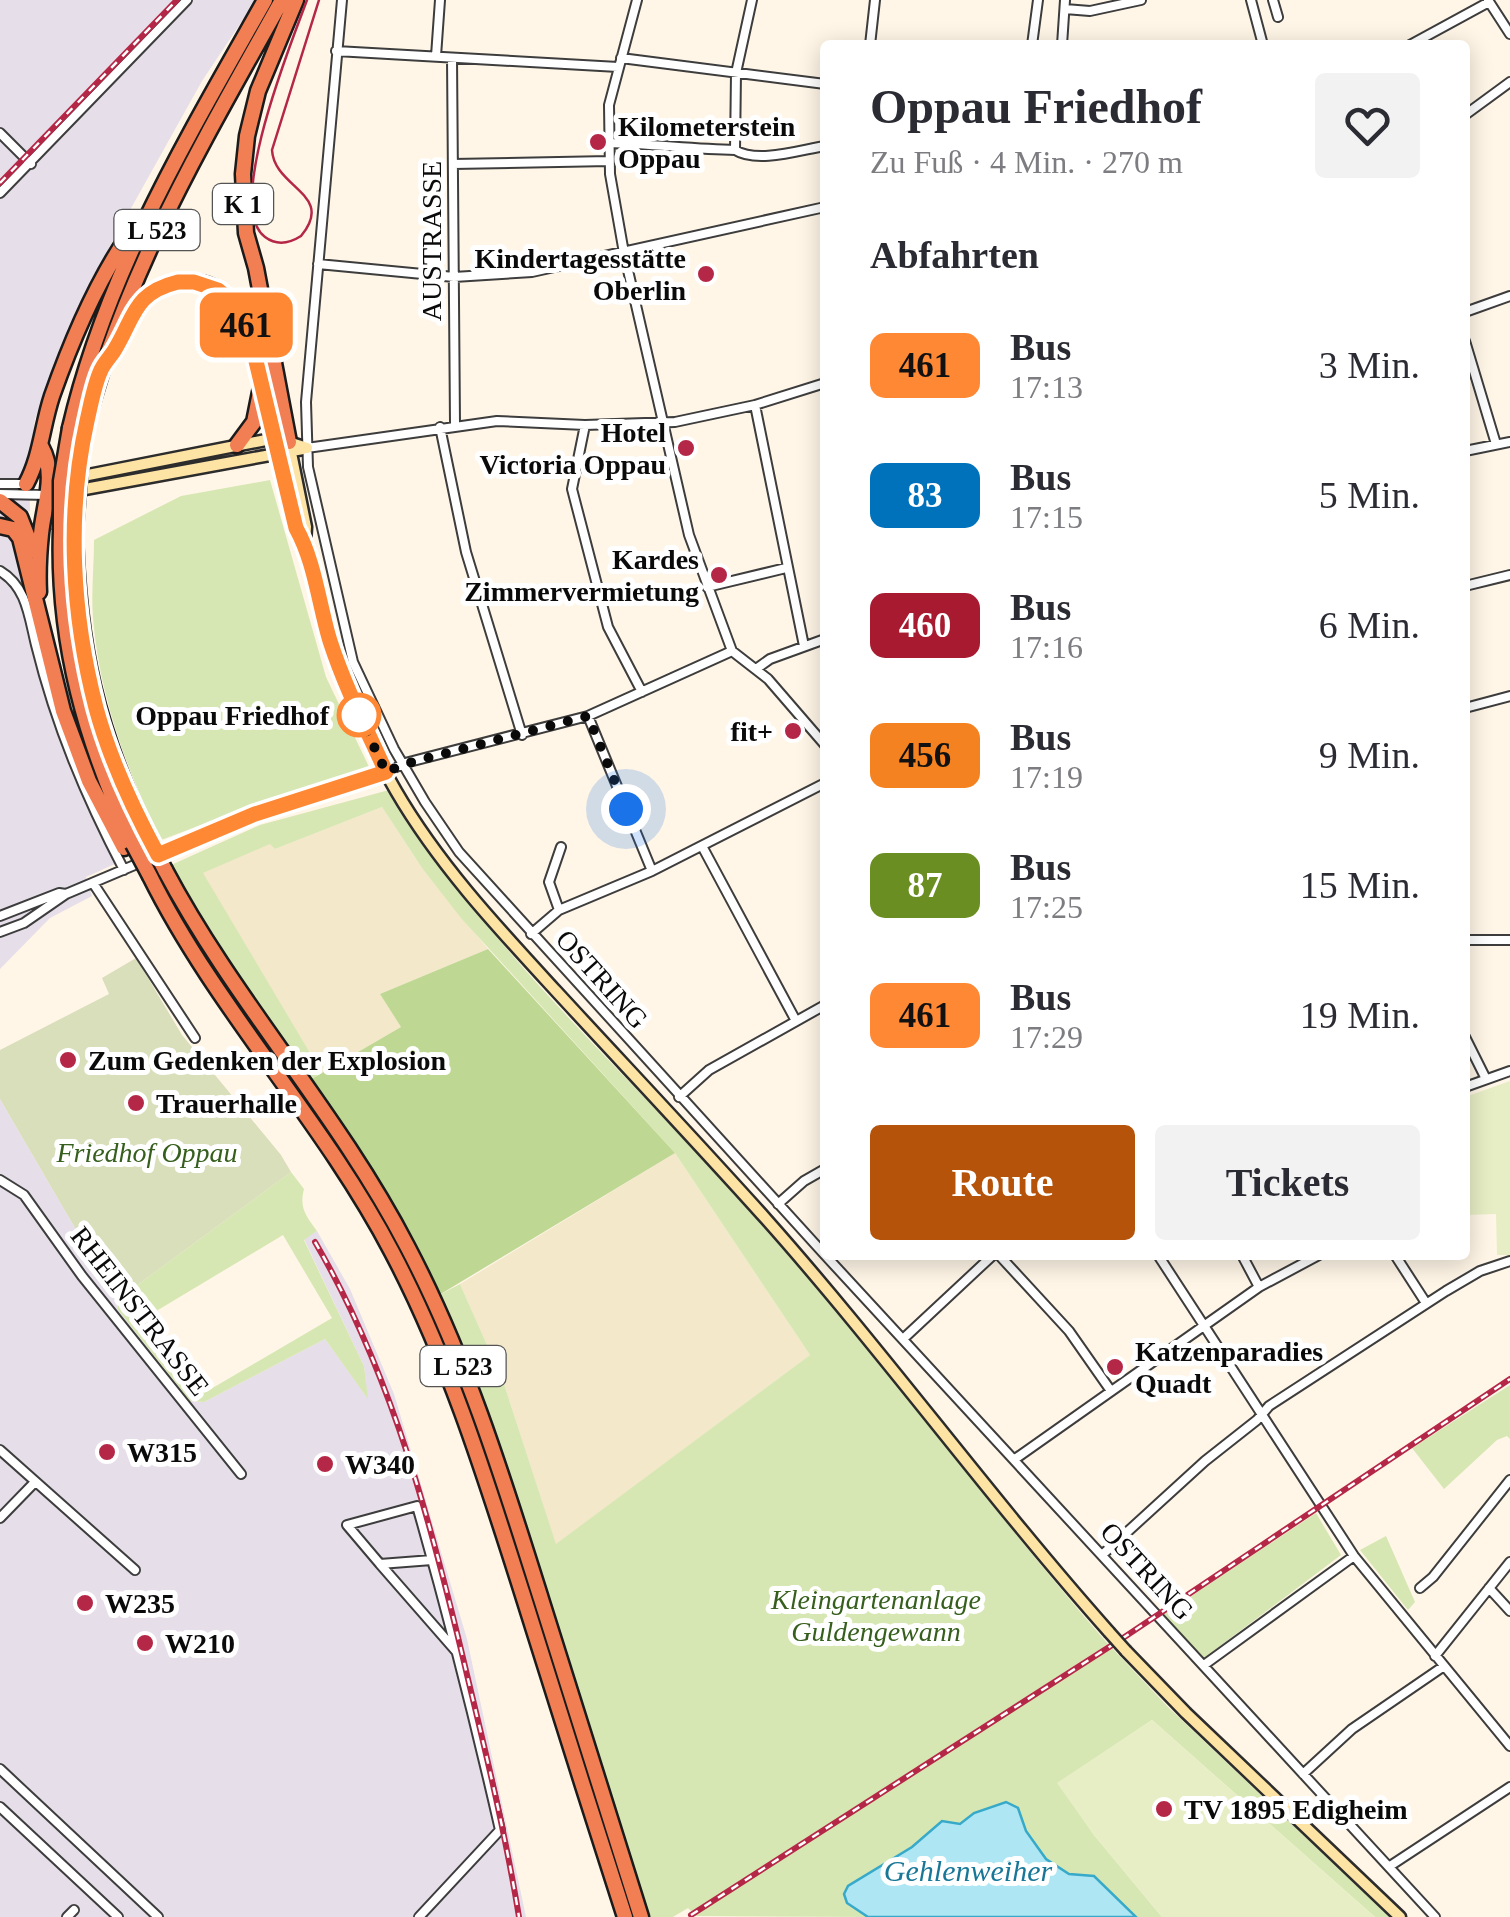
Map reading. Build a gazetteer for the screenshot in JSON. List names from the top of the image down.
{
  "streets": {
    "highway": ["K 1", "L 523"],
    "street": ["AUSTRASSE", "OSTRING", "RHEINSTRASSE"]
  },
  "water": ["Gehlenweiher"],
  "parks": ["Friedhof Oppau", "Kleingartenanlage Guldengewann"],
  "places": [
    "Kilometerstein Oppau",
    "Kindertagesstätte Oberlin",
    "Hotel Victoria Oppau",
    "Kardes Zimmervermietung",
    "Oppau Friedhof",
    "fit+",
    "Zum Gedenken der Explosion",
    "Trauerhalle",
    "Katzenparadies Quadt",
    "W315",
    "W340",
    "W235",
    "W210",
    "TV 1895 Edigheim"
  ],
  "lines": ["bus line 461"],
  "page": {
    "on_map": "461",
    "heading": [
      ["Oppau Friedhof", "Zu Fuß · 4 Min. · 270 m"],
      "Abfahrten"
    ],
    "list": [
      {
        "mark": "461",
        "name": "Bus",
        "note": "17:13",
        "value": "3 Min."
      },
      {
        "mark": "83",
        "name": "Bus",
        "note": "17:15",
        "value": "5 Min."
      },
      {
        "mark": "460",
        "name": "Bus",
        "note": "17:16",
        "value": "6 Min."
      },
      {
        "mark": "456",
        "name": "Bus",
        "note": "17:19",
        "value": "9 Min."
      },
      {
        "mark": "87",
        "name": "Bus",
        "note": "17:25",
        "value": "15 Min."
      },
      {
        "mark": "461",
        "name": "Bus",
        "note": "17:29",
        "value": "19 Min."
      }
    ],
    "buttons": ["Route", "Tickets"]
  }
}
